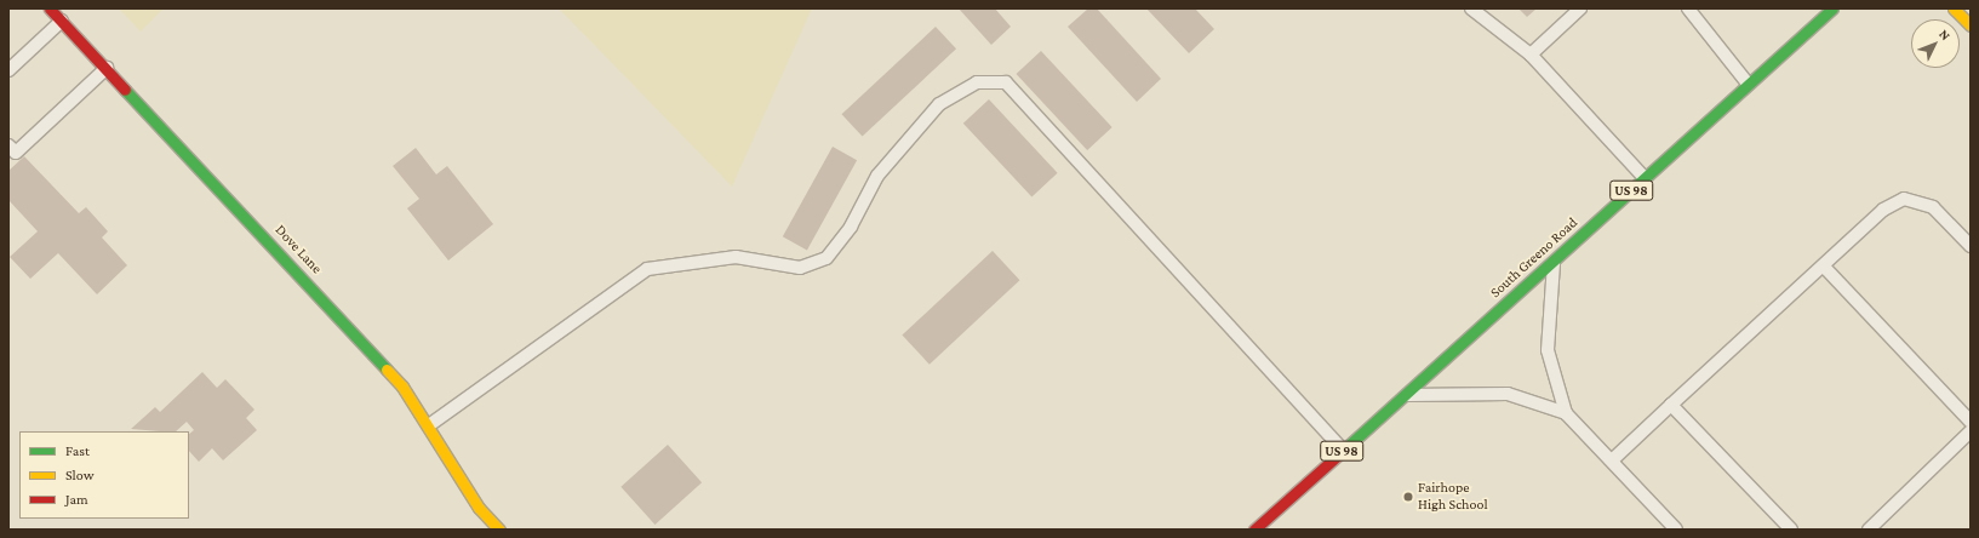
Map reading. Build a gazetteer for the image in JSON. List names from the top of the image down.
{
  "streets": {
    "main road": ["US 98", "Dove Lane", "South Greeno Road"]
  },
  "places": ["Fairhope High School"],
  "legend": ["Fast", "Slow", "Jam"],
  "north": "top right"
}
